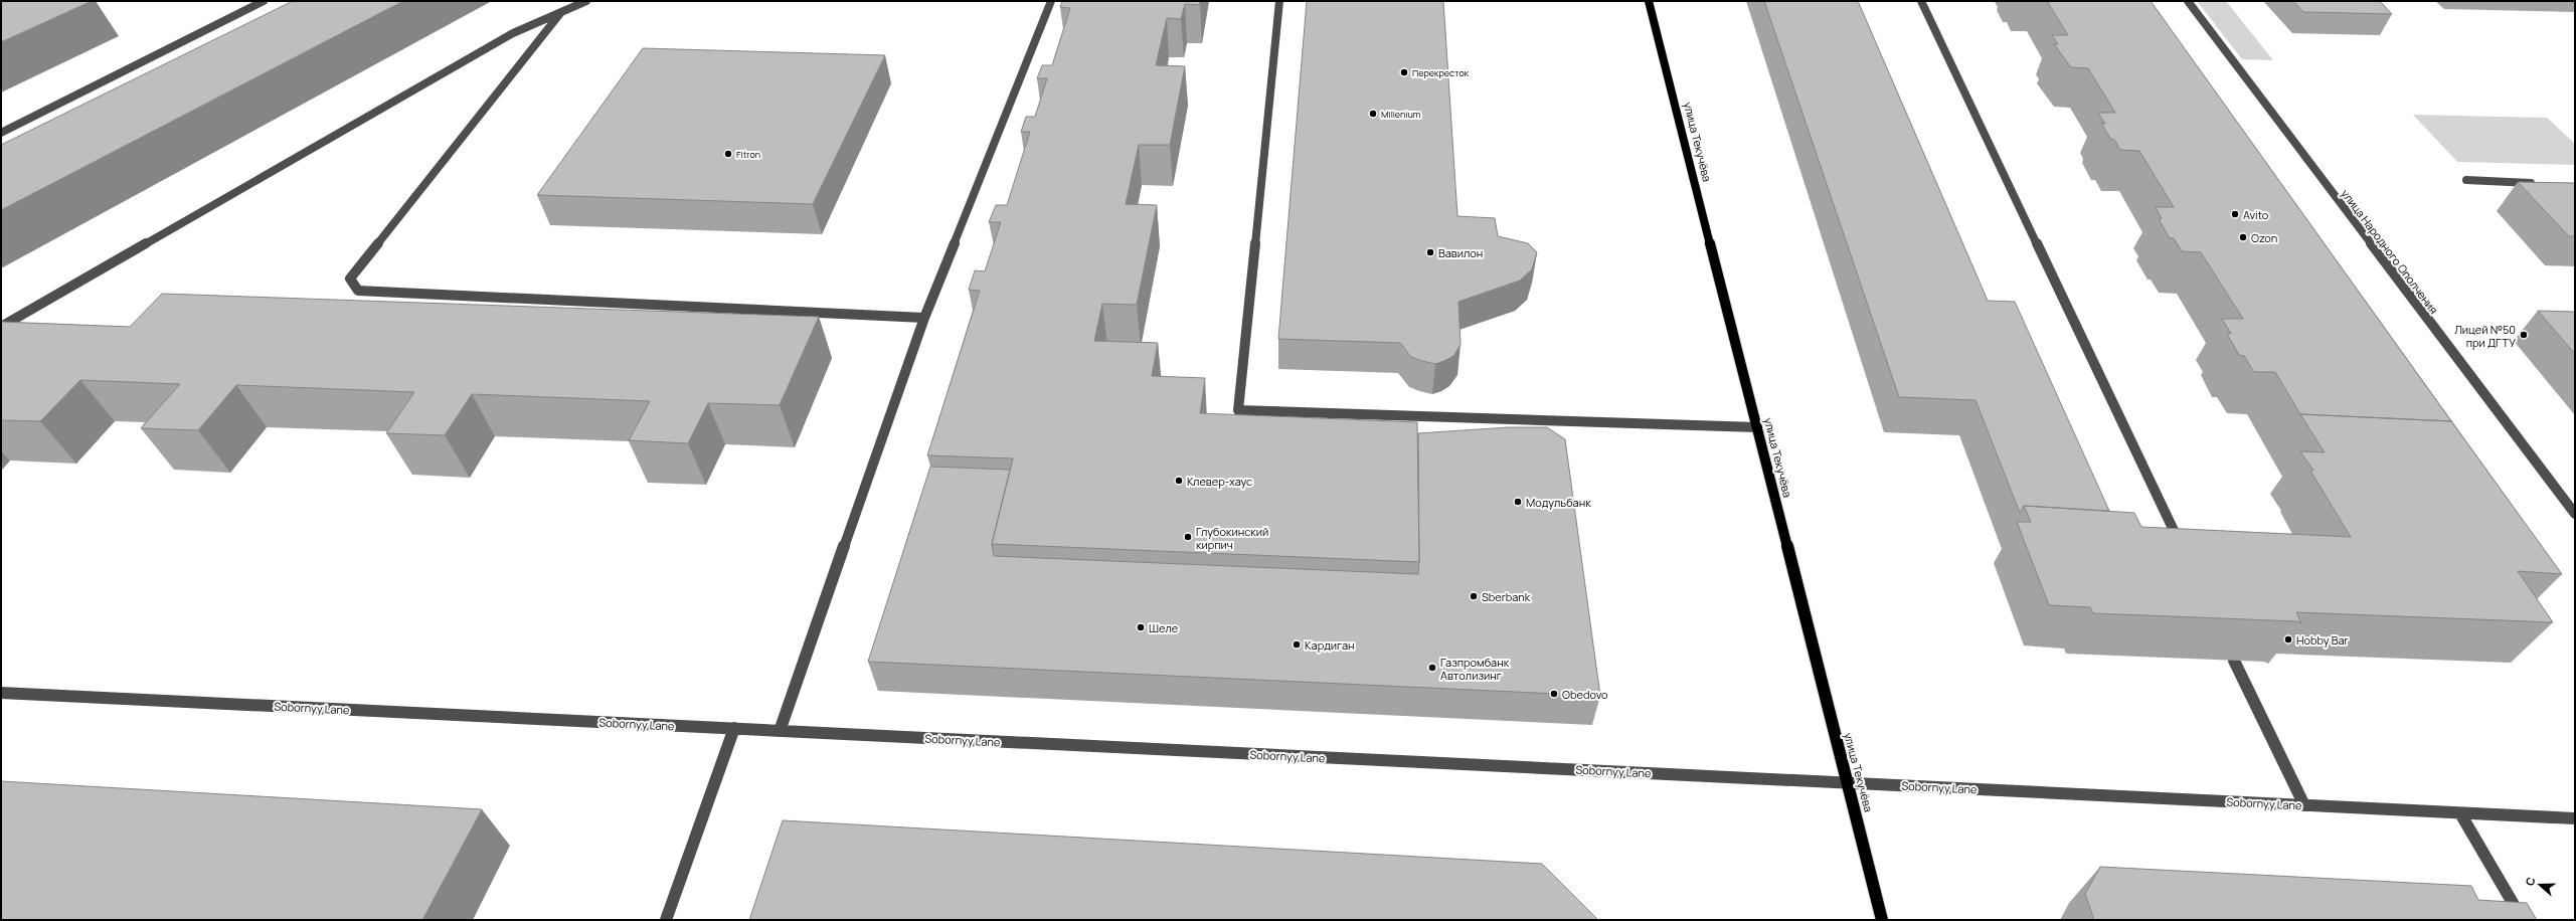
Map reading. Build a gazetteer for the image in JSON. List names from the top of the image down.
{
  "streets": {
    "main road": ["улица Текучёва"],
    "street": ["улица Народного Ополчения", "Sobornyy Lane"]
  },
  "crossings": [
    ["улица Текучёва", "Sobornyy Lane"]
  ],
  "places": [
    "Перекресток",
    "Millenium",
    "Fitron",
    "Avito",
    "Ozon",
    "Вавилон",
    "Лицей №50 при ДГТУ",
    "Клевер-хаус",
    "Модульбанк",
    "Глубокинский кирпич",
    "Sberbank",
    "Шеле",
    "Hobby Bar",
    "Кардиган",
    "Газпромбанк Автолизинг",
    "Obedovo"
  ],
  "north": "left"
}
